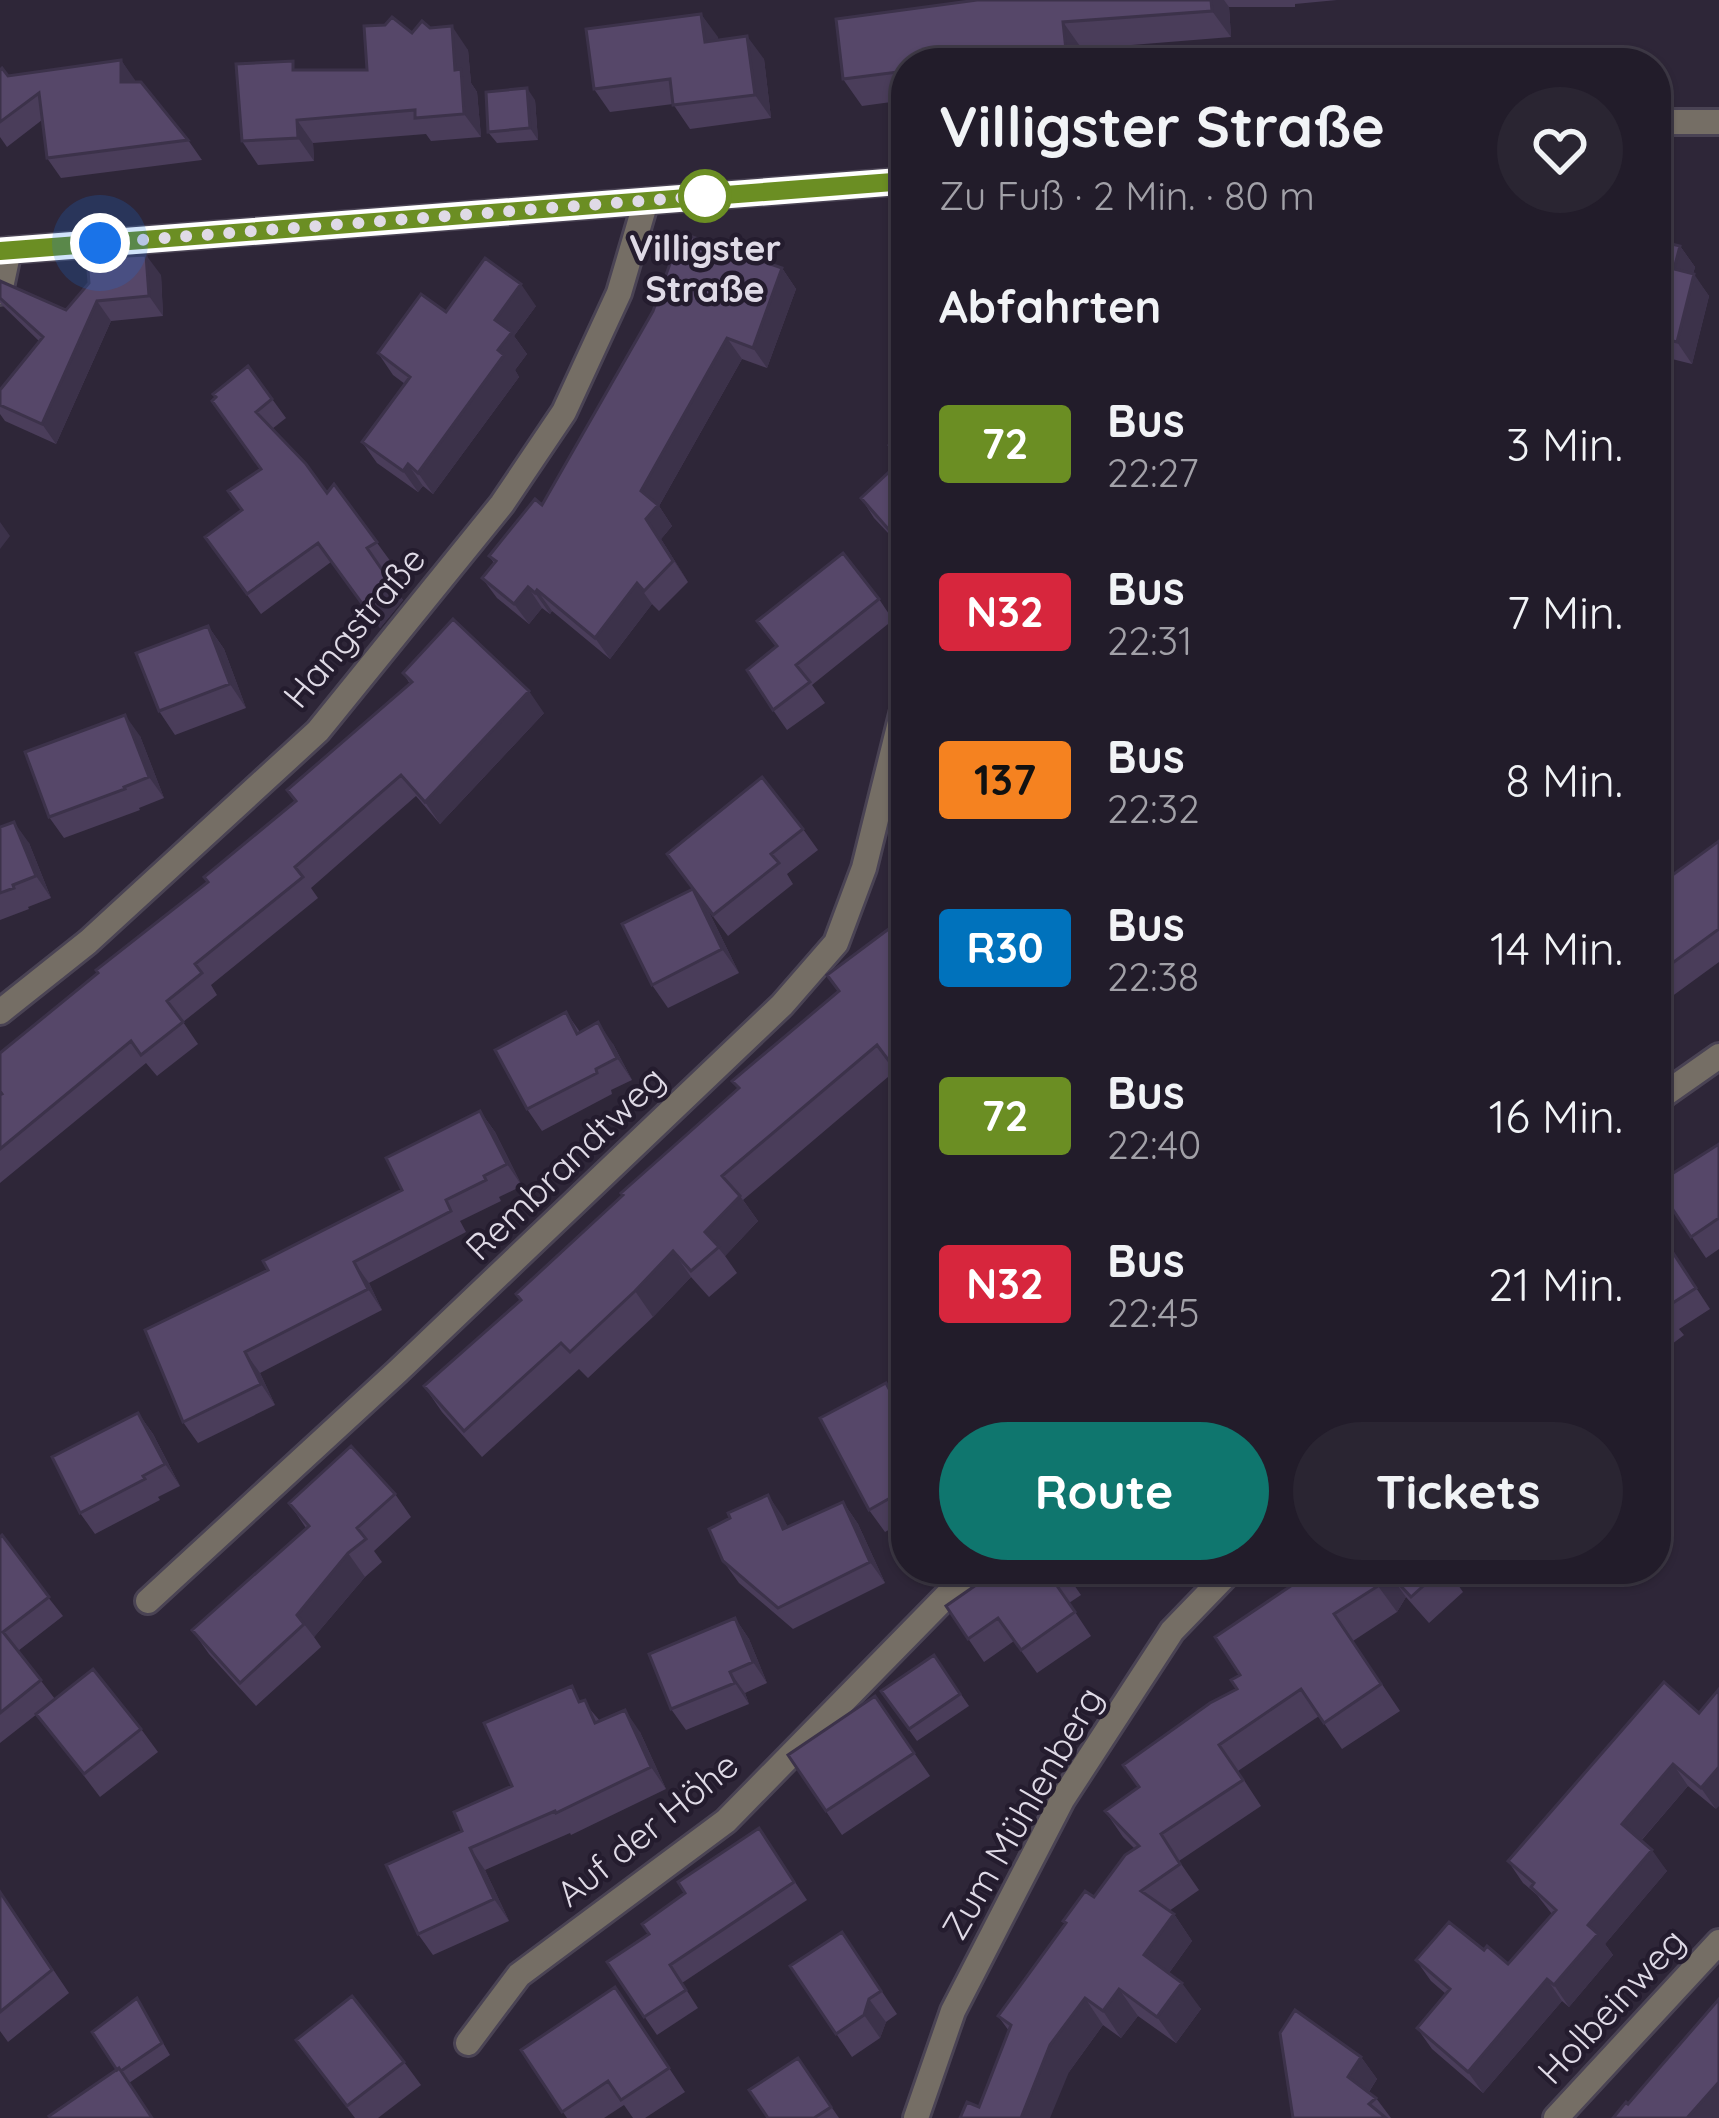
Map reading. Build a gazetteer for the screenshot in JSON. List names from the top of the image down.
{
  "streets": {
    "street": [
      "Hangstraße",
      "Rembrandtweg",
      "Zum Mühlenberg",
      "Auf der Höhe",
      "Holbeinweg"
    ]
  },
  "places": ["Villigster Straße"],
  "lines": ["bus line 72"],
  "page": {
    "heading": [
      ["Villigster Straße", "Zu Fuß · 2 Min. · 80 m"],
      "Abfahrten"
    ],
    "list": [
      {
        "mark": "72",
        "name": "Bus",
        "note": "22:27",
        "value": "3 Min."
      },
      {
        "mark": "N32",
        "name": "Bus",
        "note": "22:31",
        "value": "7 Min."
      },
      {
        "mark": "137",
        "name": "Bus",
        "note": "22:32",
        "value": "8 Min."
      },
      {
        "mark": "R30",
        "name": "Bus",
        "note": "22:38",
        "value": "14 Min."
      },
      {
        "mark": "72",
        "name": "Bus",
        "note": "22:40",
        "value": "16 Min."
      },
      {
        "mark": "N32",
        "name": "Bus",
        "note": "22:45",
        "value": "21 Min."
      }
    ],
    "buttons": ["Route", "Tickets"]
  }
}
